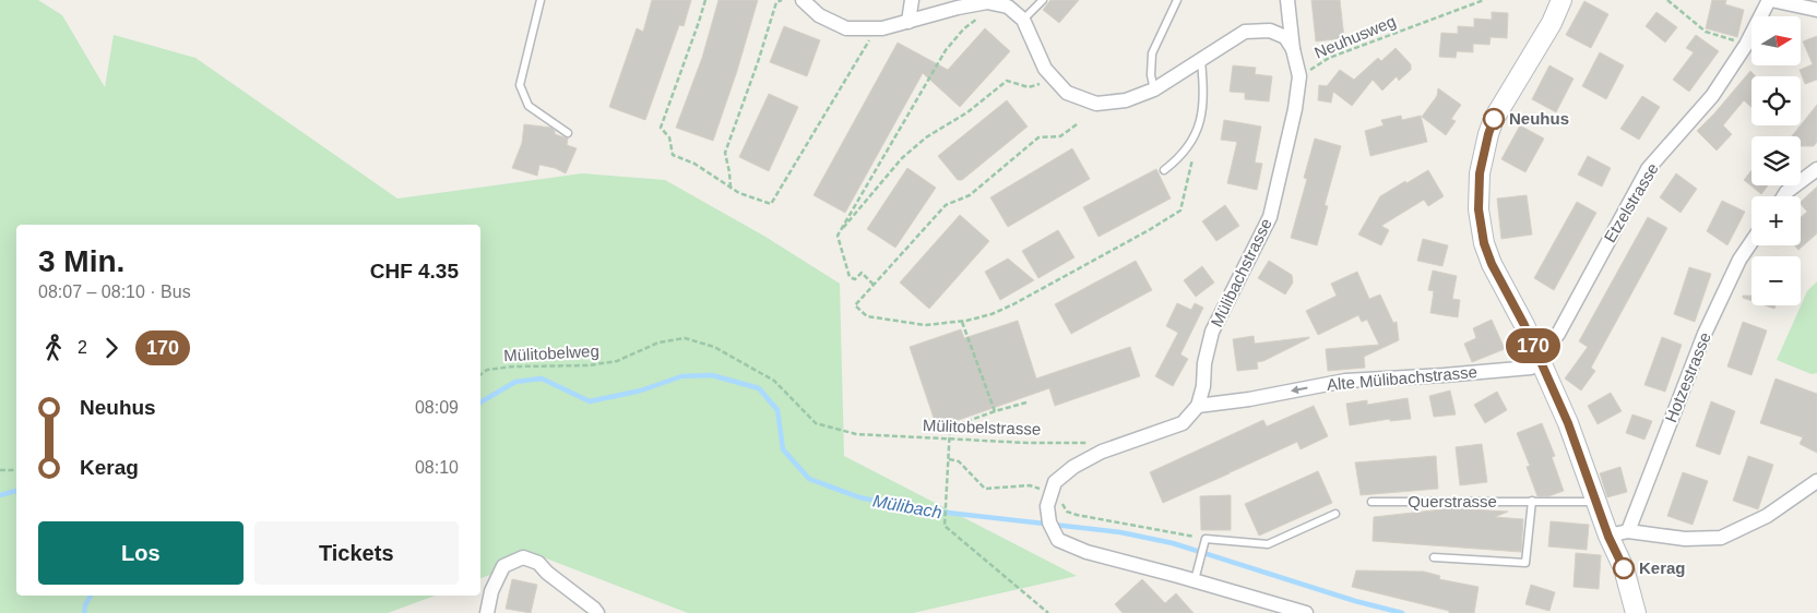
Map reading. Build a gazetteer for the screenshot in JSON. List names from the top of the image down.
{
  "streets": {
    "street": [
      "Etzelstrasse",
      "Mülibachstrasse",
      "Hotzestrasse",
      "Alte Mülibachstrasse"
    ],
    "lane": ["Querstrasse"],
    "path": ["Neuhusweg", "Mülitobelweg", "Mülitobelstrasse"]
  },
  "crossings": [
    ["Neuhusweg", "Mülibachstrasse"],
    ["Etzelstrasse", "Alte Mülibachstrasse"],
    ["Mülibachstrasse", "Alte Mülibachstrasse"],
    ["Mülitobelweg", "Mülitobelstrasse"]
  ],
  "one_way": ["Alte Mülibachstrasse"],
  "water": ["Mülibach"],
  "places": ["Neuhus", "Kerag"],
  "lines": ["bus line 170"],
  "north": "right",
  "page": {
    "on_map": "170",
    "map_buttons": ["+", "−"],
    "heading": ["3 Min.", "08:07 – 08:10 · Bus", "CHF 4.35"],
    "legs": ["2", "170"],
    "list": [
      {
        "name": "Neuhus",
        "value": "08:09"
      },
      {
        "name": "Kerag",
        "value": "08:10"
      }
    ],
    "buttons": ["Los", "Tickets"]
  }
}
